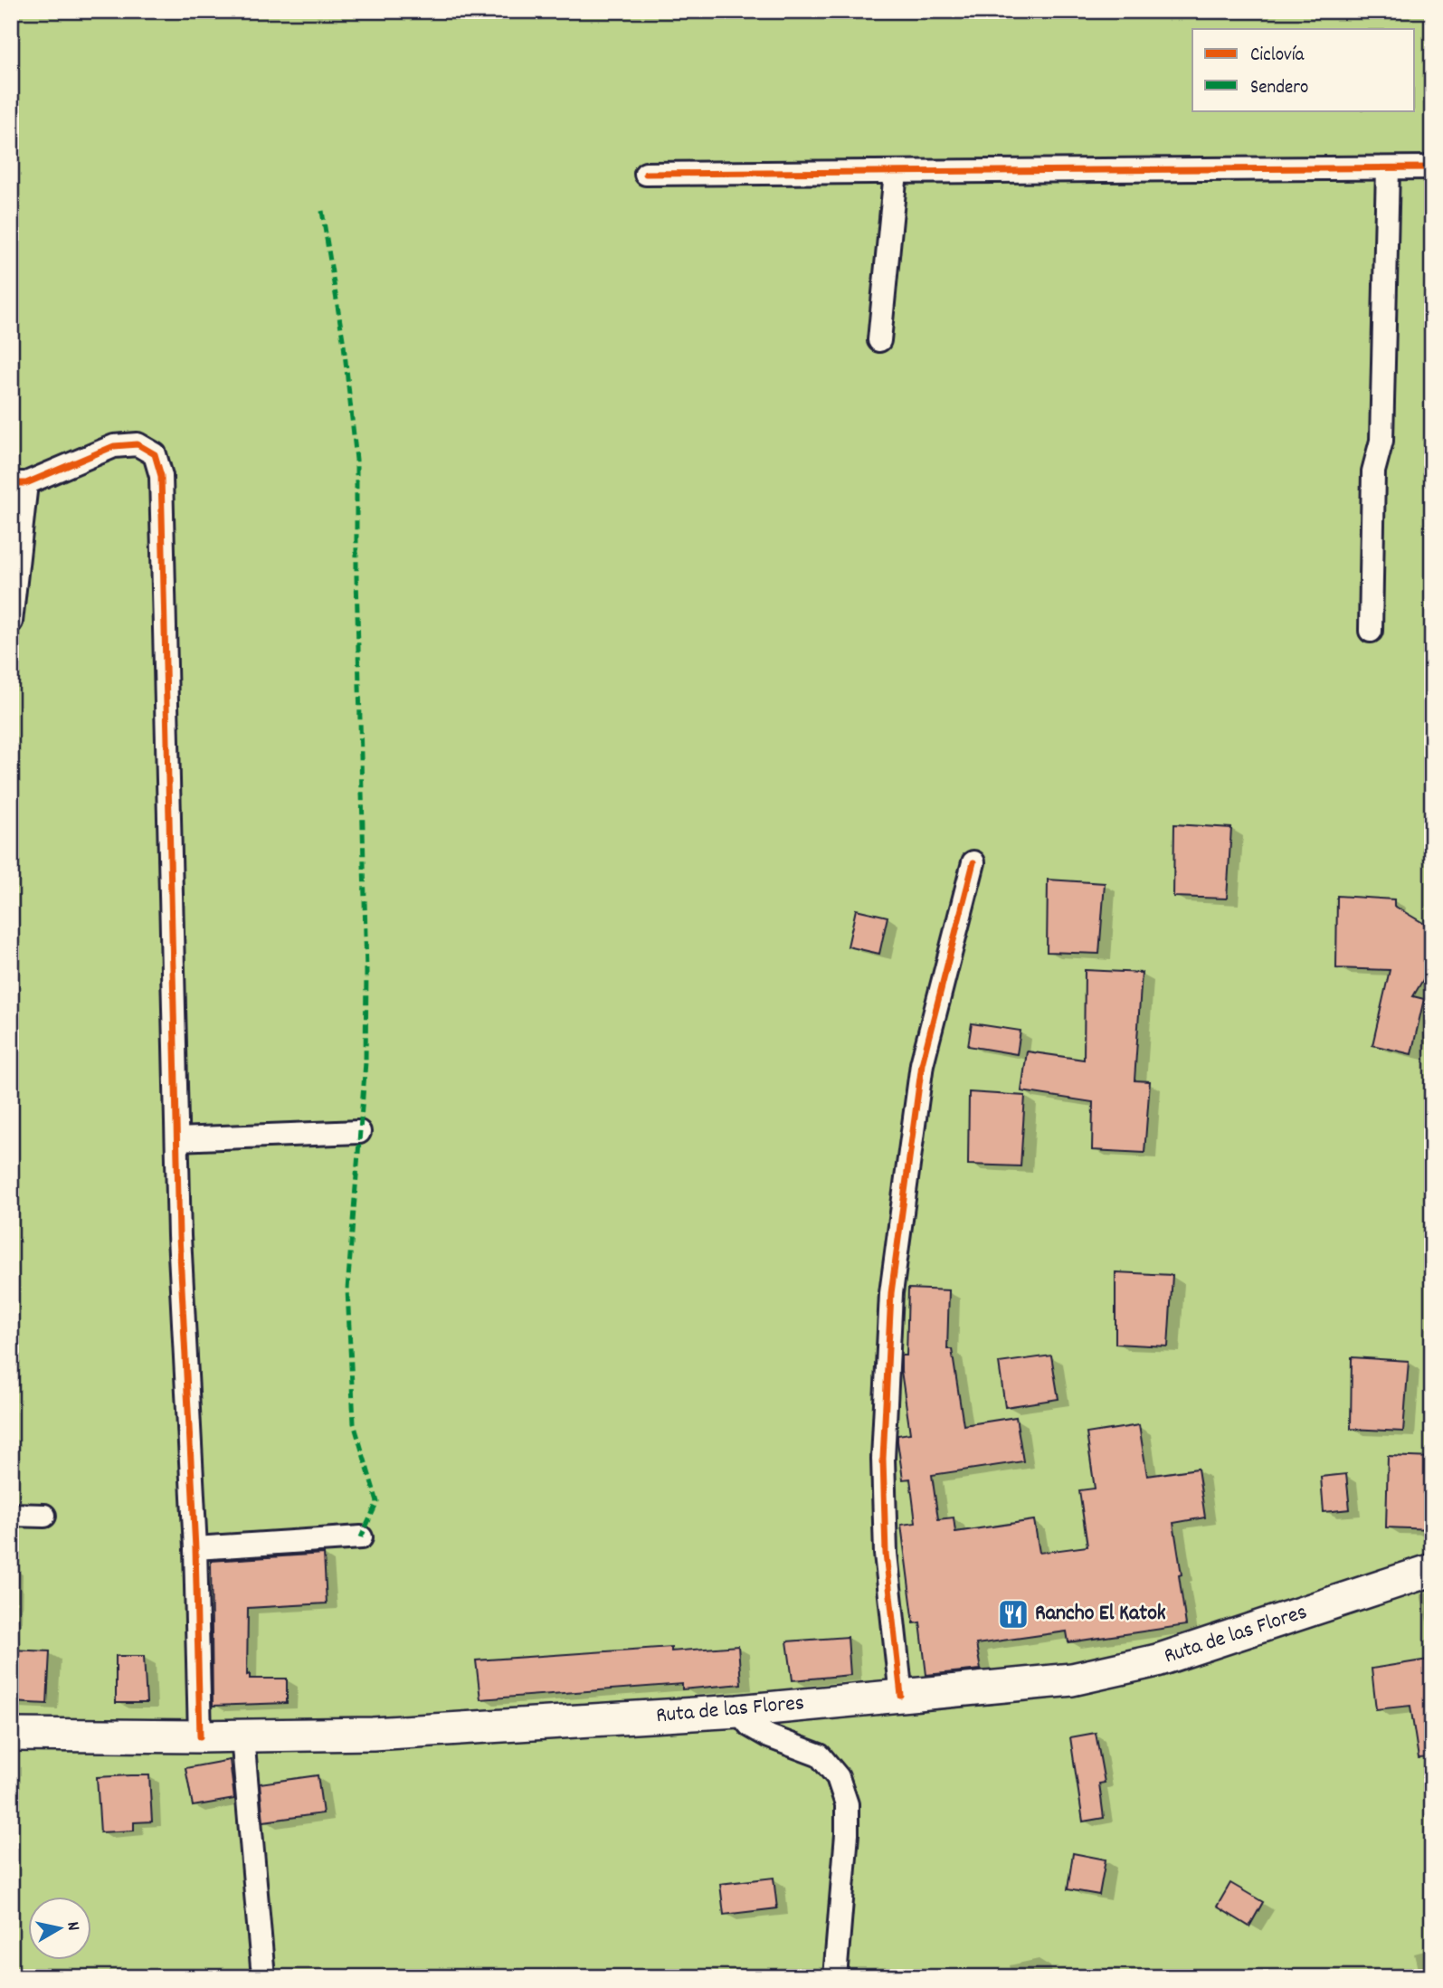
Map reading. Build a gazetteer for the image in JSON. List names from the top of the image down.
{
  "streets": {
    "main road": ["Ruta de las Flores"]
  },
  "places": {
    "restaurant": ["Rancho El Katok"]
  },
  "legend": ["Ciclovía", "Sendero"],
  "north": "right"
}
